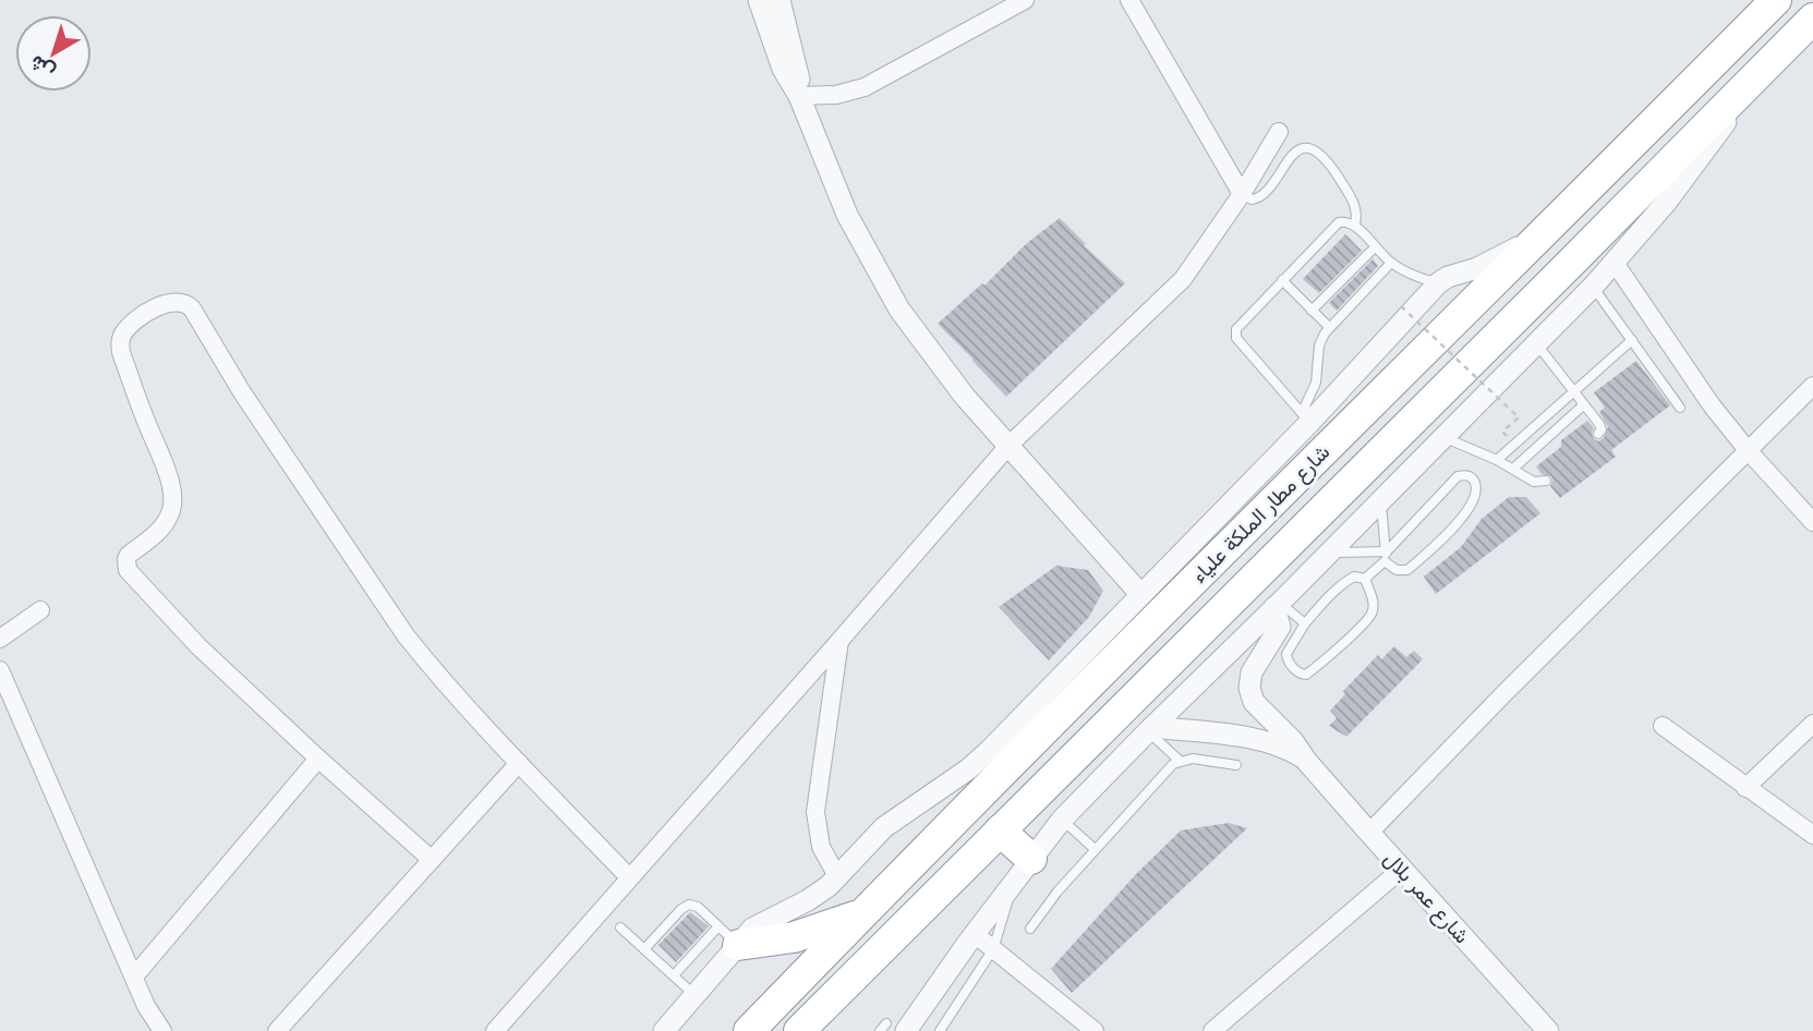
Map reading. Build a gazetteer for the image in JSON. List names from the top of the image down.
{
  "streets": {
    "highway": ["شارع مطار الملكة علياء"],
    "street": ["شارع عمر بلال"]
  },
  "north": "bottom left"
}
